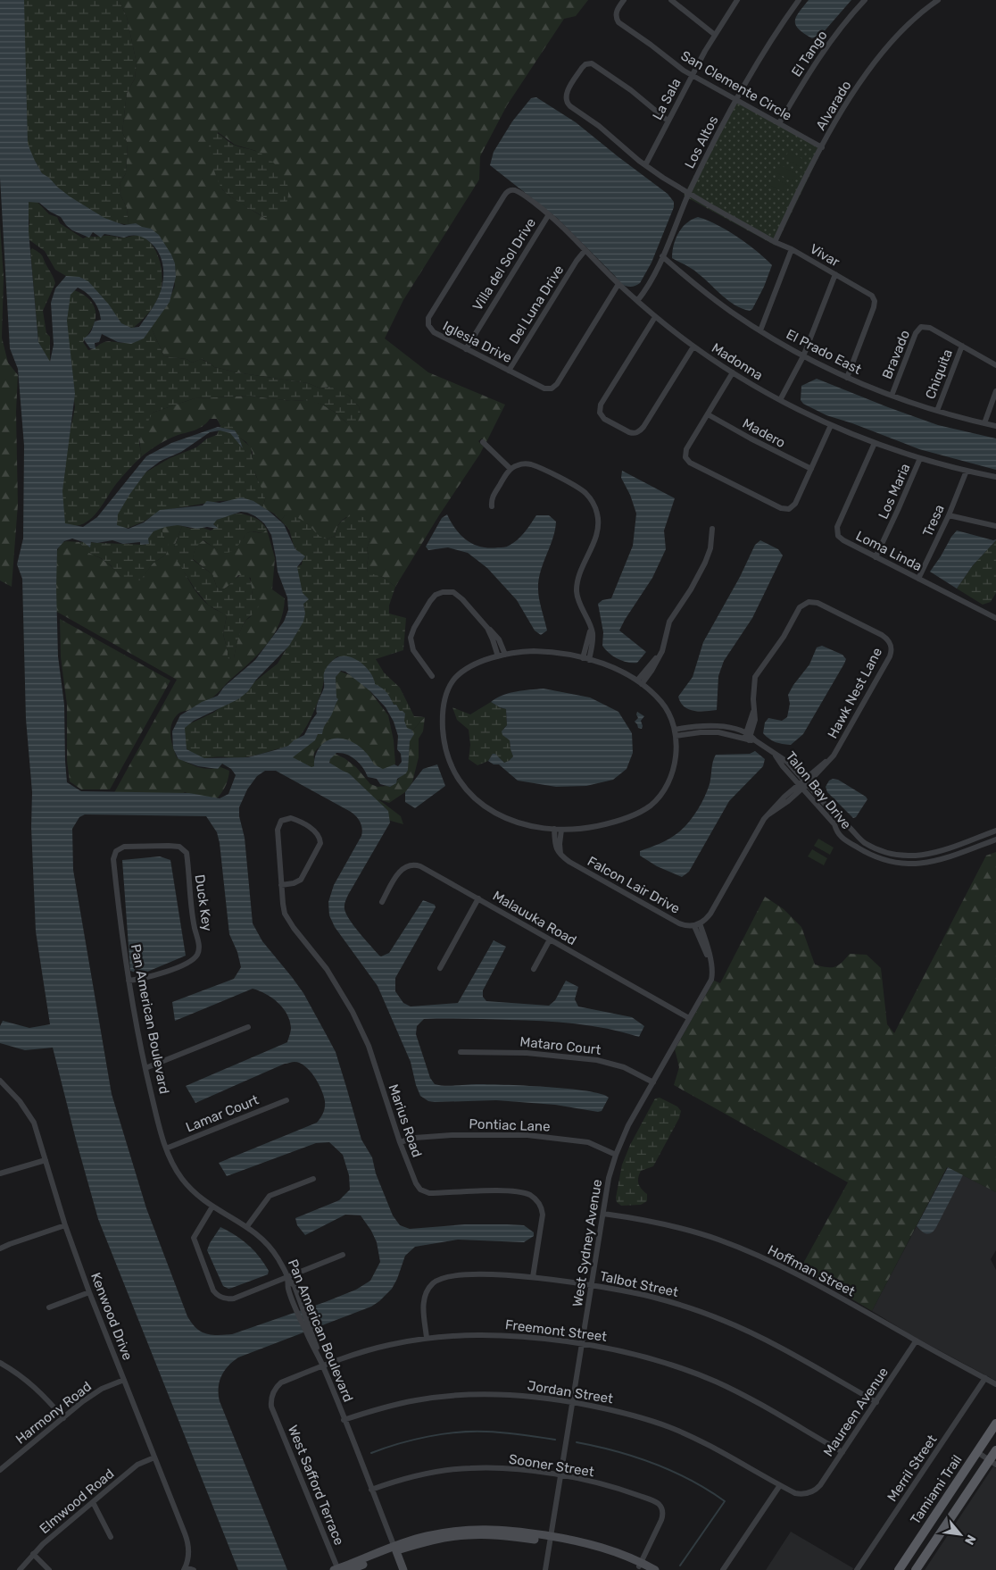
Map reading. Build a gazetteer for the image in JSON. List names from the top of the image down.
{
  "streets": {
    "main road": ["Tamiami Trail"],
    "street": [
      "El Tango",
      "San Clemente Circle",
      "La Sala",
      "Alvarado",
      "Los Altos",
      "Vivar",
      "Villa del Sol Drive",
      "Del Luna Drive",
      "Iglesia Drive",
      "El Prado East",
      "Bravado",
      "Madonna",
      "Chiquita",
      "Madero",
      "Los Maria",
      "Tresa",
      "Loma Linda",
      "Hawk Nest Lane",
      "Talon Bay Drive",
      "Falcon Lair Drive",
      "Duck Key",
      "Malauuka Road",
      "Pan American Boulevard",
      "Mataro Court",
      "Lamar Court",
      "Marius Road",
      "Pontiac Lane",
      "West Sydney Avenue",
      "Hoffman Street",
      "Talbot Street",
      "Kenwood Drive",
      "Freemont Street",
      "Jordan Street",
      "Maureen Avenue",
      "Harmony Road",
      "Sooner Street",
      "Merril Street",
      "West Safford Terrace",
      "Elmwood Road"
    ]
  },
  "crossings": [
    ["El Tango", "San Clemente Circle"],
    ["San Clemente Circle", "La Sala"],
    ["San Clemente Circle", "Alvarado"],
    ["San Clemente Circle", "Los Altos"],
    ["Alvarado", "Vivar"],
    ["Los Altos", "Vivar"],
    ["Los Altos", "El Prado East"],
    ["Los Altos", "Madonna"],
    ["Vivar", "El Prado East"],
    ["Villa del Sol Drive", "Iglesia Drive"],
    ["Villa del Sol Drive", "Madonna"],
    ["Del Luna Drive", "Iglesia Drive"],
    ["Del Luna Drive", "Madonna"],
    ["Iglesia Drive", "Madonna"],
    ["El Prado East", "Bravado"],
    ["El Prado East", "Chiquita"],
    ["Bravado", "Chiquita"],
    ["Madonna", "Los Maria"],
    ["Madonna", "Tresa"],
    ["Madonna", "Loma Linda"],
    ["Los Maria", "Loma Linda"],
    ["Tresa", "Loma Linda"],
    ["Hawk Nest Lane", "Talon Bay Drive"],
    ["Falcon Lair Drive", "West Sydney Avenue"],
    ["Duck Key", "Pan American Boulevard"],
    ["Malauuka Road", "West Sydney Avenue"],
    ["Pan American Boulevard", "Lamar Court"],
    ["Pan American Boulevard", "Freemont Street"],
    ["Pan American Boulevard", "Jordan Street"],
    ["Pan American Boulevard", "Sooner Street"],
    ["Mataro Court", "West Sydney Avenue"],
    ["Marius Road", "Pontiac Lane"],
    ["Marius Road", "Talbot Street"],
    ["Pontiac Lane", "West Sydney Avenue"],
    ["West Sydney Avenue", "Hoffman Street"],
    ["West Sydney Avenue", "Talbot Street"],
    ["West Sydney Avenue", "Freemont Street"],
    ["West Sydney Avenue", "Jordan Street"],
    ["West Sydney Avenue", "Sooner Street"],
    ["Hoffman Street", "Maureen Avenue"],
    ["Hoffman Street", "Merril Street"],
    ["Talbot Street", "Freemont Street"],
    ["Talbot Street", "Maureen Avenue"],
    ["Kenwood Drive", "Harmony Road"],
    ["Kenwood Drive", "Elmwood Road"],
    ["Freemont Street", "Maureen Avenue"],
    ["Freemont Street", "West Safford Terrace"],
    ["Jordan Street", "Maureen Avenue"]
  ],
  "north": "bottom right"
}
